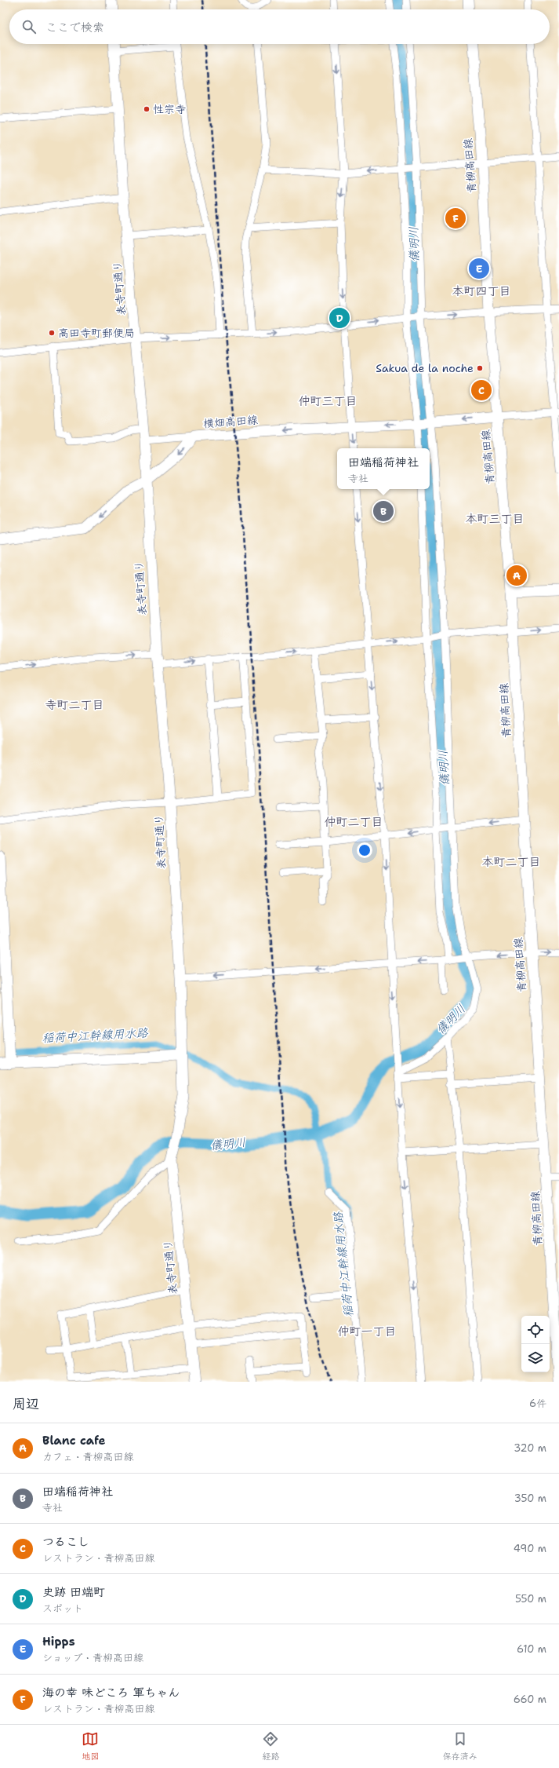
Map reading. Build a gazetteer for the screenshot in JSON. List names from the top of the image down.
{
  "streets": {
    "main road": ["青柳高田線", "表寺町通り", "横畑高田線"]
  },
  "crossings": [
    ["青柳高田線", "横畑高田線"],
    ["表寺町通り", "横畑高田線"]
  ],
  "one_way": ["横畑高田線"],
  "districts": [
    "本町四丁目",
    "仲町三丁目",
    "本町三丁目",
    "寺町二丁目",
    "仲町二丁目",
    "本町二丁目",
    "仲町一丁目"
  ],
  "water": ["儀明川", "稲荷中江幹線用水路"],
  "places": ["性宗寺", "高田寺町郵便局", "Sakua de la noche"],
  "page": {
    "search": "ここで検索",
    "pins": [
      "F",
      "E",
      "D",
      "C",
      "B",
      "A"
    ],
    "popup": ["田端稲荷神社", "寺社"],
    "heading": ["周辺", "6件"],
    "list": [
      {
        "mark": "A",
        "name": "Blanc cafe",
        "note": "カフェ · 青柳高田線",
        "value": "320 m"
      },
      {
        "mark": "B",
        "name": "田端稲荷神社",
        "note": "寺社",
        "value": "350 m"
      },
      {
        "mark": "C",
        "name": "つるこし",
        "note": "レストラン · 青柳高田線",
        "value": "490 m"
      },
      {
        "mark": "D",
        "name": "史跡 田端町",
        "note": "スポット",
        "value": "550 m"
      },
      {
        "mark": "E",
        "name": "Hipps",
        "note": "ショップ · 青柳高田線",
        "value": "610 m"
      },
      {
        "mark": "F",
        "name": "海の幸 味どころ 軍ちゃん",
        "note": "レストラン · 青柳高田線",
        "value": "660 m"
      }
    ],
    "nav": ["地図", "経路", "保存済み"]
  }
}
